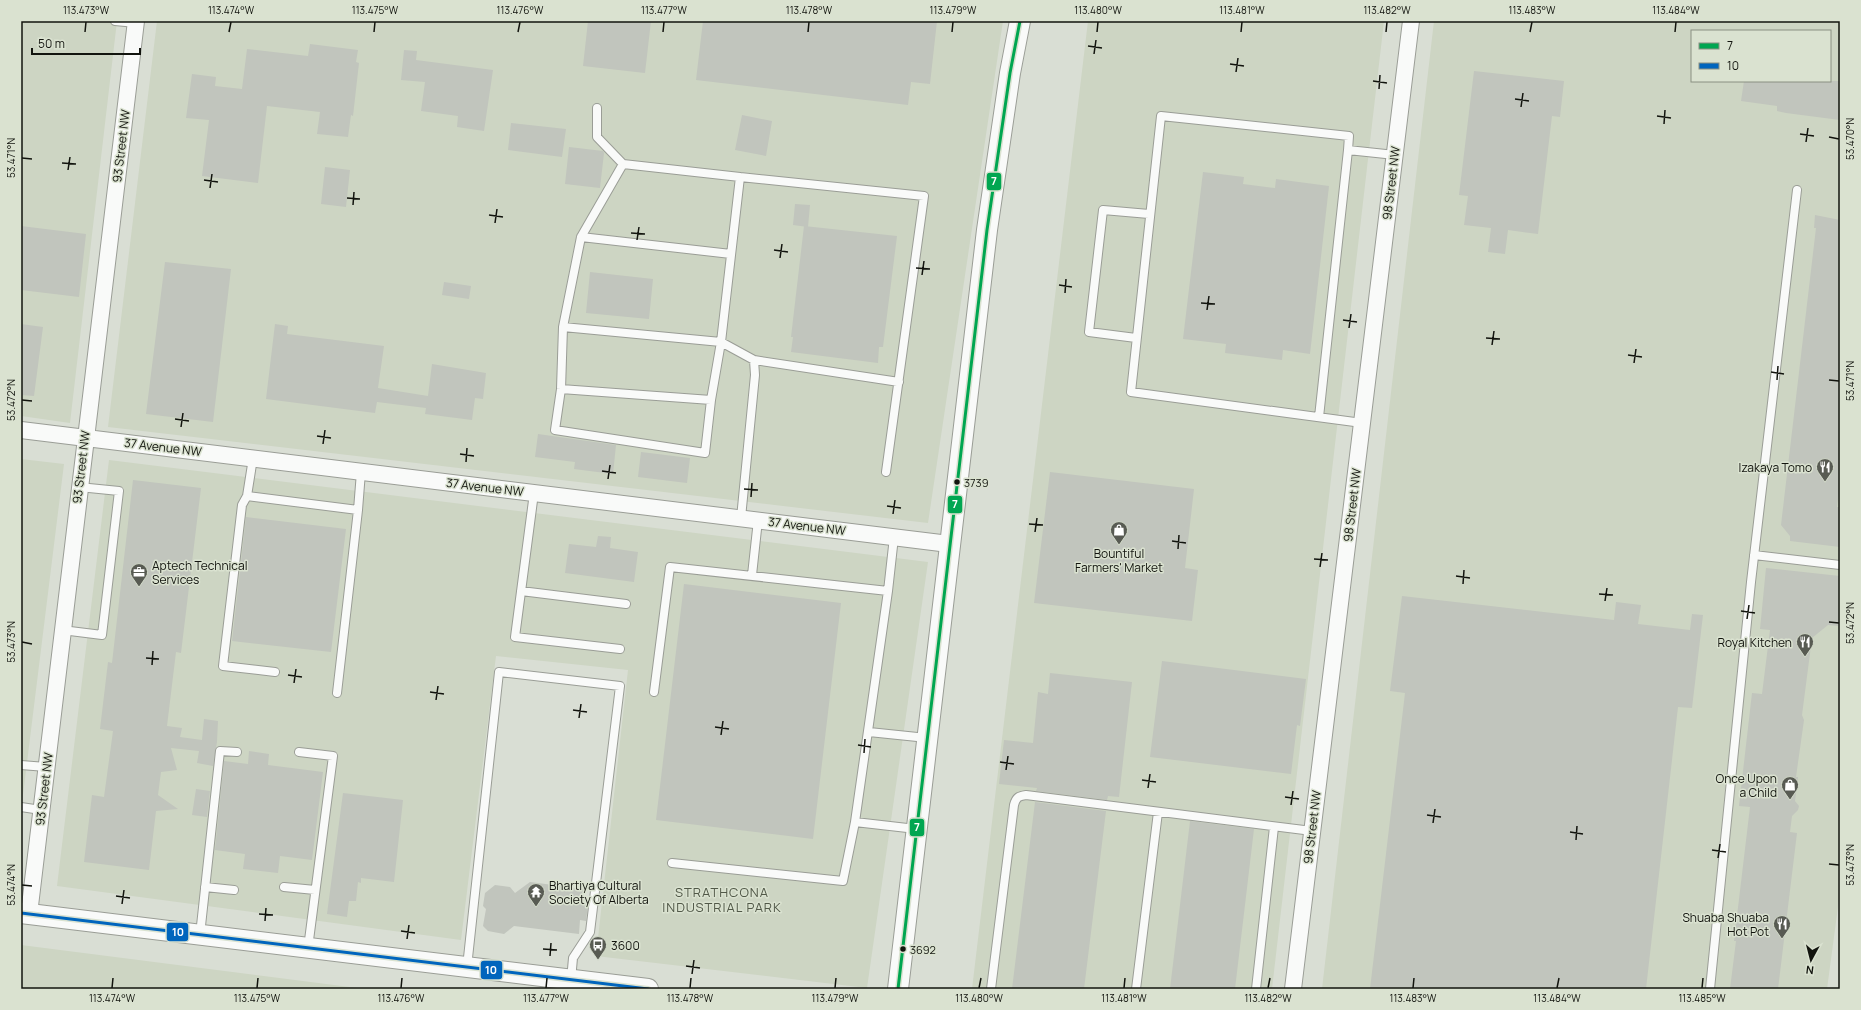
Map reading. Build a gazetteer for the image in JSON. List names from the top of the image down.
{
  "streets": {
    "street": ["93 Street NW", "98 Street NW", "37 Avenue NW"]
  },
  "crossings": [
    ["93 Street NW", "37 Avenue NW"]
  ],
  "districts": ["STRATHCONA INDUSTRIAL PARK"],
  "places": {
    "other": ["3739", "3692"],
    "restaurant": ["Izakaya Tomo", "Royal Kitchen", "Shuaba Shuaba Hot Pot"],
    "shop": ["Bountiful Farmers' Market", "Once Upon a Child"],
    "office": ["Aptech Technical Services"],
    "temple": ["Bhartiya Cultural Society Of Alberta"],
    "bus stop": ["3600"]
  },
  "lines": ["transit line 7", "transit line 10"],
  "legend": ["7", "10"],
  "scale_bar": "50 m",
  "north": "bottom",
  "coordinates": [
    "113.473°W",
    "113.474°W",
    "113.475°W",
    "113.476°W",
    "113.477°W",
    "113.478°W",
    "113.479°W",
    "113.480°W",
    "113.481°W",
    "113.482°W",
    "113.483°W",
    "113.484°W",
    "53.470°N",
    "53.471°N",
    "53.472°N",
    "53.473°N",
    "53.474°N",
    "113.485°W"
  ]
}
